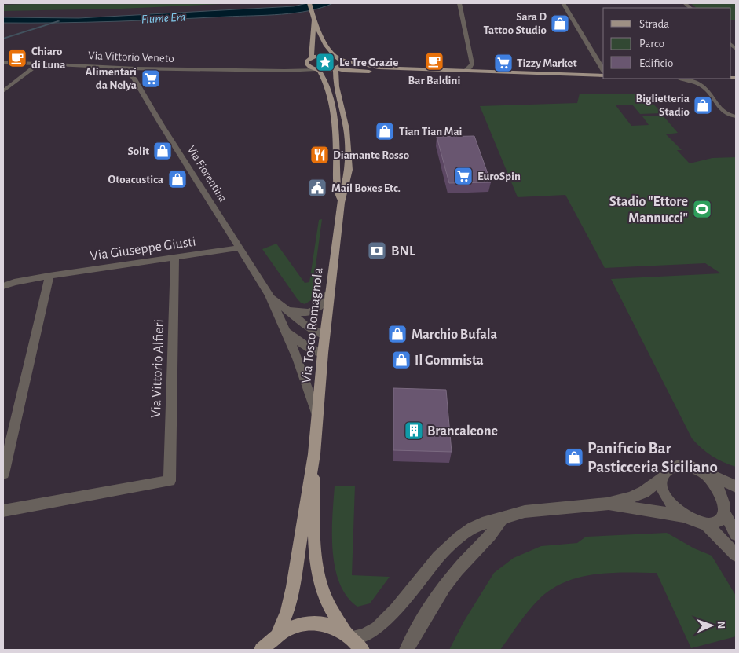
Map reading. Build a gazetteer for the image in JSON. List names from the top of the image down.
{
  "streets": {
    "main road": ["Via Tosco Romagnola"],
    "street": [
      "Via Vittorio Veneto",
      "Via Fiorentina",
      "Via Giuseppe Giusti",
      "Via Vittorio Alfieri"
    ]
  },
  "crossings": [
    ["Via Vittorio Veneto", "Via Fiorentina"],
    ["Via Vittorio Veneto", "Via Tosco Romagnola"],
    ["Via Fiorentina", "Via Giuseppe Giusti"],
    ["Via Fiorentina", "Via Tosco Romagnola"],
    ["Via Giuseppe Giusti", "Via Vittorio Alfieri"]
  ],
  "water": ["Fiume Era"],
  "places": {
    "shop": [
      "Sara D Tattoo Studio",
      "Biglietteria Stadio",
      "Tian Tian Mai",
      "Solit",
      "Otoacustica",
      "Marchio Bufala",
      "Il Gommista",
      "Panificio Bar Pasticceria Siciliano"
    ],
    "cafe": ["Chiaro di Luna", "Bar Baldini"],
    "place": ["Le Tre Grazie"],
    "supermarket": ["Tizzy Market", "Alimentari da Nelya", "EuroSpin"],
    "restaurant": ["Diamante Rosso"],
    "public building": ["Mail Boxes Etc."],
    "sports": ["Stadio \"Ettore Mannucci\""],
    "bank": ["BNL"],
    "building": ["Brancaleone"]
  },
  "legend": ["Strada", "Parco", "Edificio"],
  "north": "right"
}
